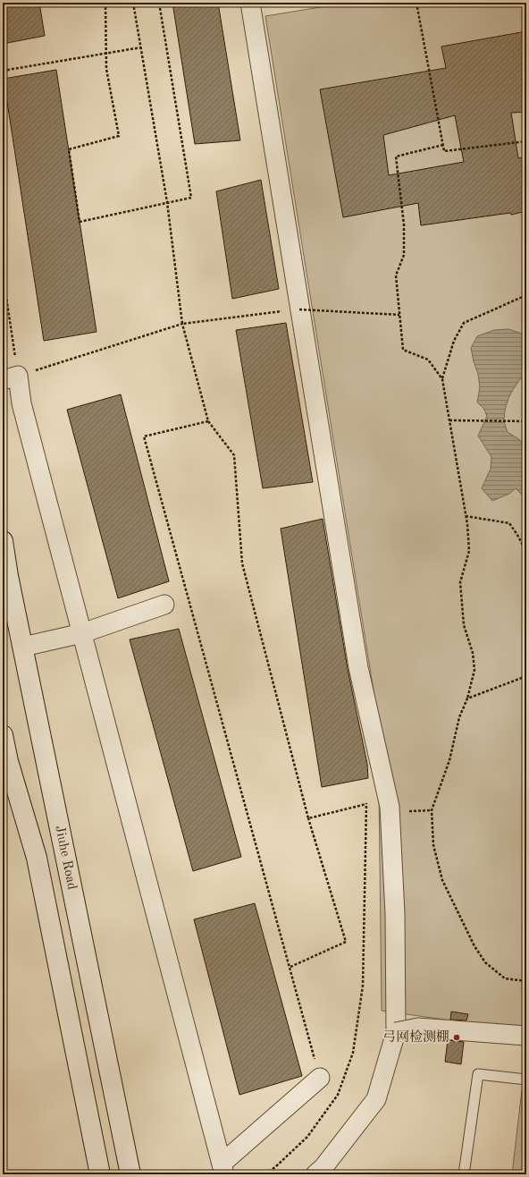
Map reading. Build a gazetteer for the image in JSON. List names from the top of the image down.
{
  "streets": {
    "street": ["Jiuhe Road"]
  },
  "places": ["弓网检测棚"]
}
